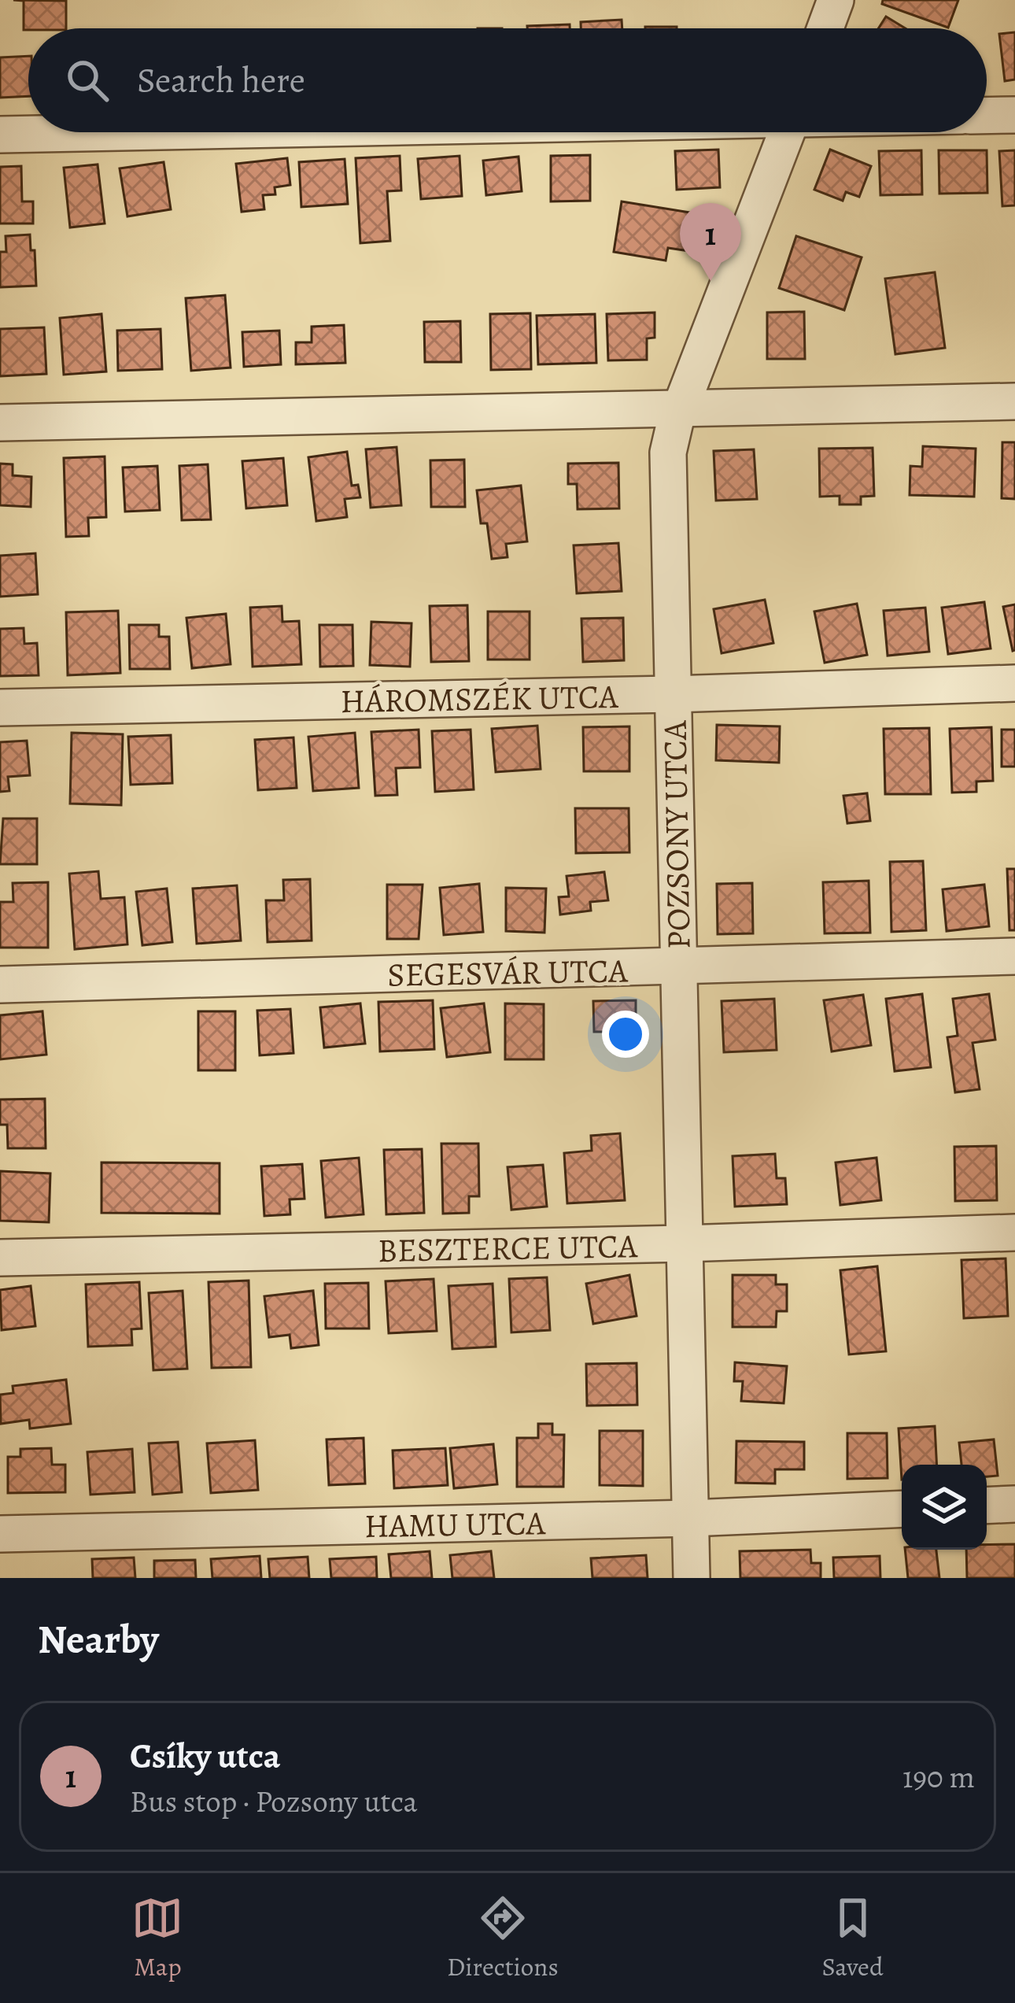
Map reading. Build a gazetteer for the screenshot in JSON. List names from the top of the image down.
{
  "streets": {
    "street": [
      "HÁROMSZÉK UTCA",
      "POZSONY UTCA",
      "SEGESVÁR UTCA",
      "BESZTERCE UTCA",
      "HAMU UTCA"
    ]
  },
  "crossings": [
    ["HÁROMSZÉK UTCA", "POZSONY UTCA"],
    ["POZSONY UTCA", "SEGESVÁR UTCA"],
    ["POZSONY UTCA", "BESZTERCE UTCA"],
    ["POZSONY UTCA", "HAMU UTCA"]
  ],
  "page": {
    "search": "Search here",
    "pins": "1",
    "heading": "Nearby",
    "list": [
      {
        "mark": "1",
        "name": "Csíky utca",
        "note": "Bus stop · Pozsony utca",
        "value": "190 m"
      }
    ],
    "nav": ["Map", "Directions", "Saved"]
  }
}
